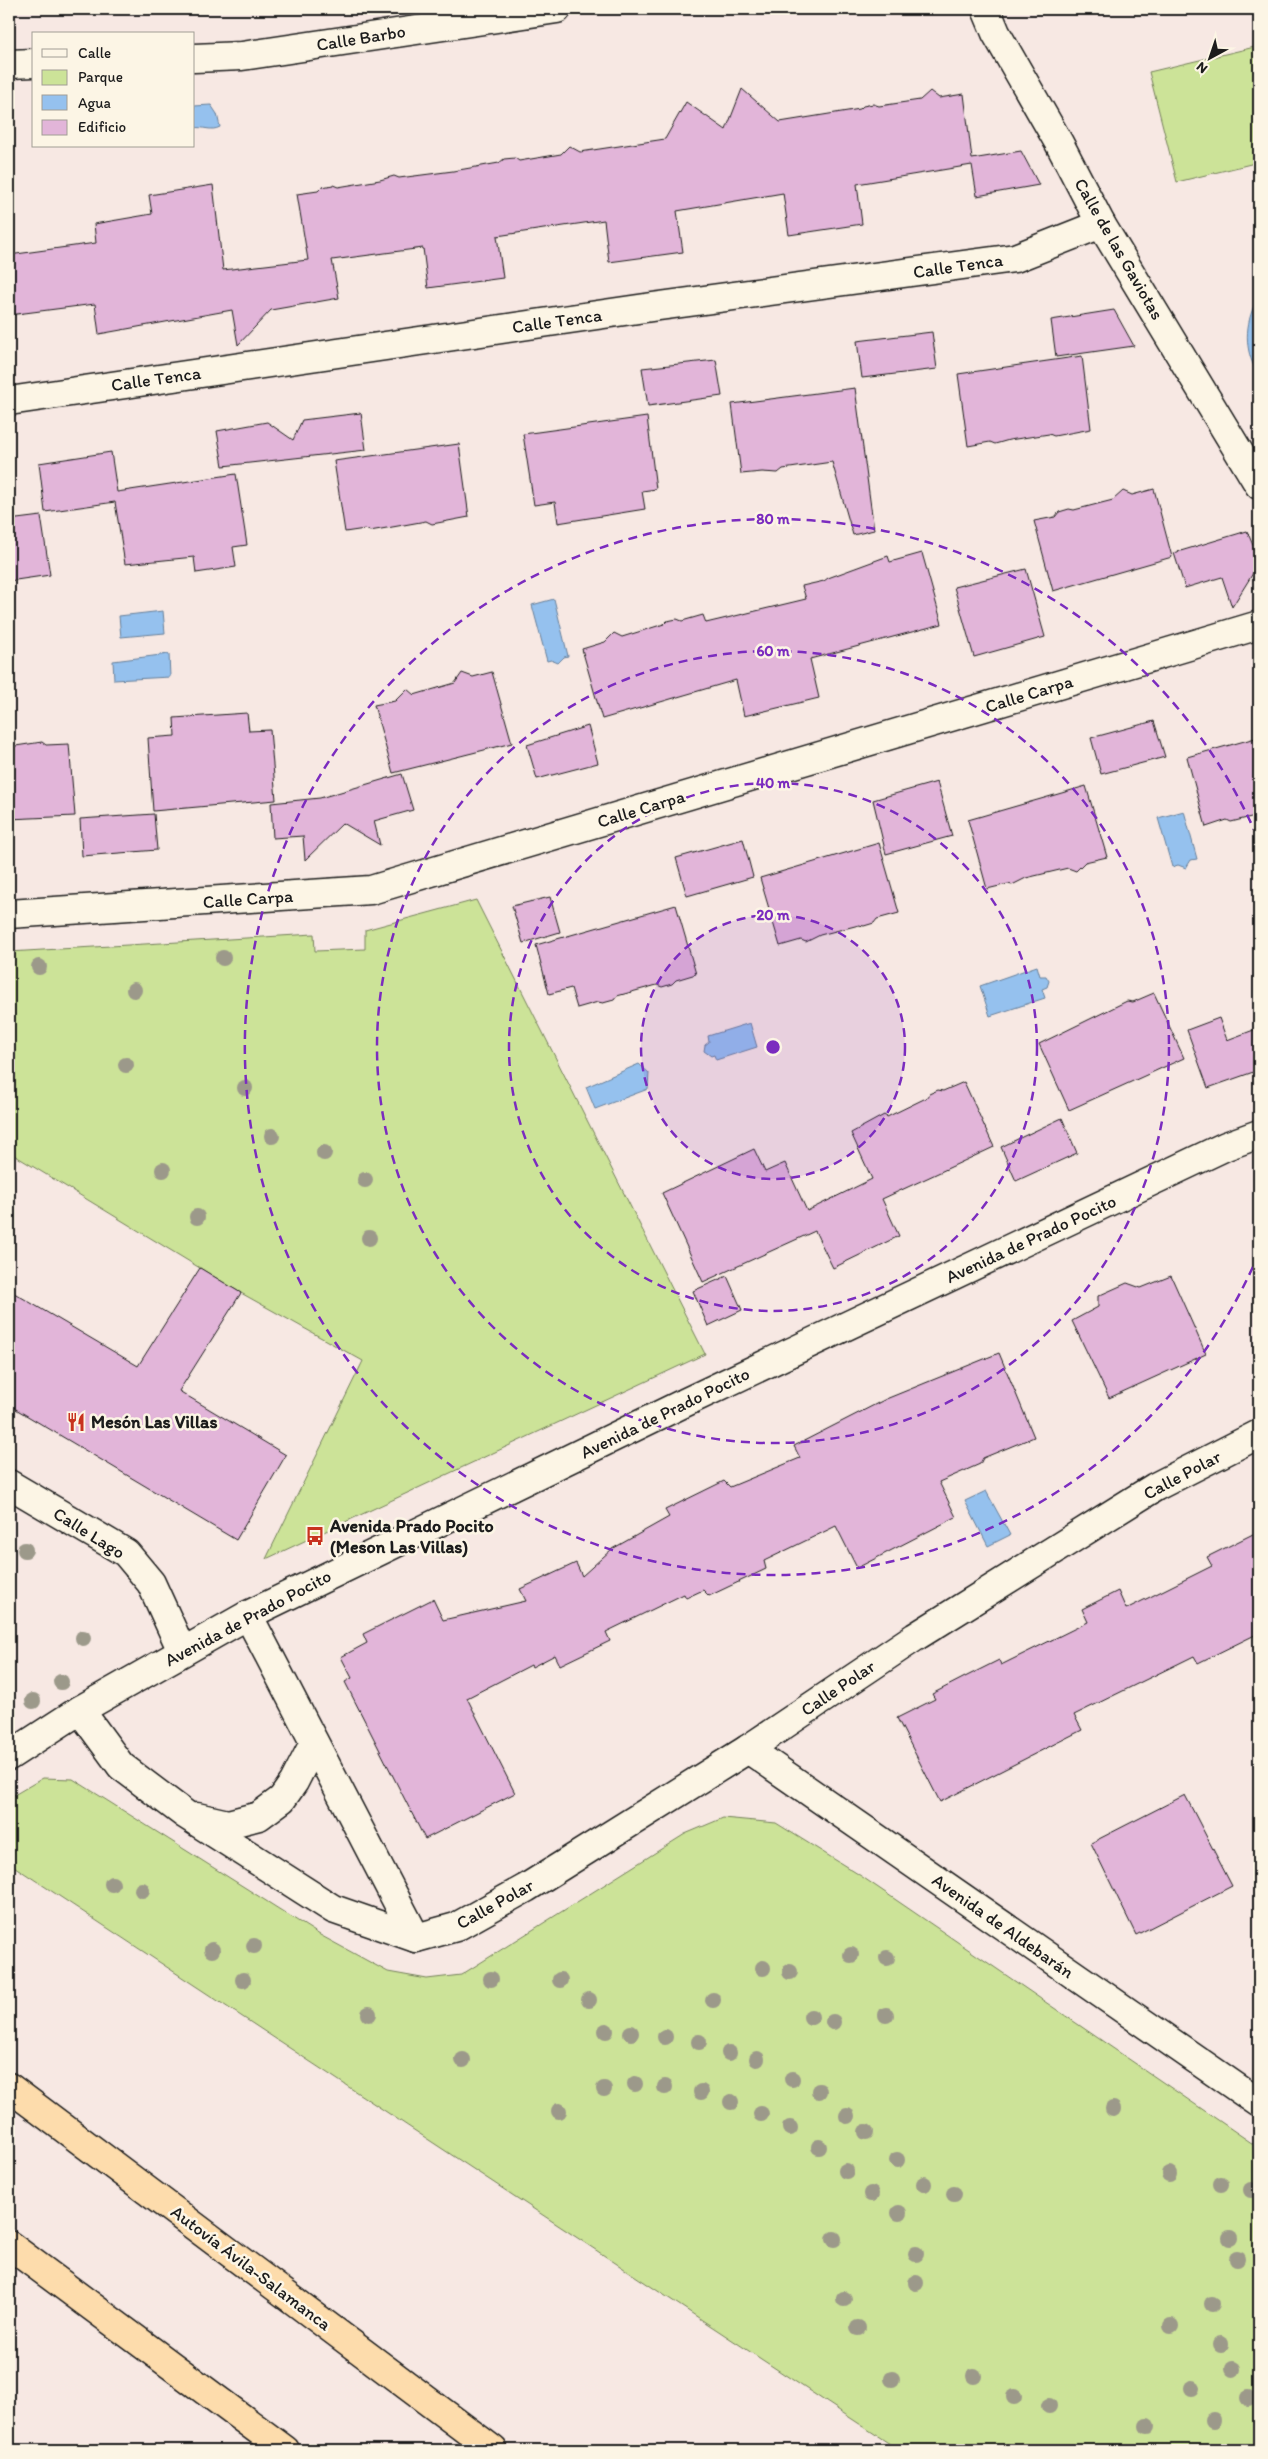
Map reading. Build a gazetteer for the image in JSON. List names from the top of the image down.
{
  "streets": {
    "highway": ["Autovía Ávila-Salamanca"],
    "street": [
      "Calle Barbo",
      "Calle de las Gaviotas",
      "Calle Tenca",
      "Calle Carpa",
      "Avenida de Prado Pocito",
      "Calle Polar",
      "Calle Lago",
      "Avenida de Aldebarán"
    ]
  },
  "crossings": [
    ["Calle de las Gaviotas", "Calle Tenca"],
    ["Avenida de Prado Pocito", "Calle Lago"],
    ["Calle Polar", "Avenida de Aldebarán"]
  ],
  "places": {
    "restaurant": ["Mesón Las Villas"],
    "bus stop": ["Avenida Prado Pocito (Meson Las Villas)"]
  },
  "legend": [
    "Calle",
    "Parque",
    "Agua",
    "Edificio"
  ],
  "north": "bottom left",
  "rings": [
    "80 m",
    "60 m",
    "40 m",
    "20 m"
  ]
}
